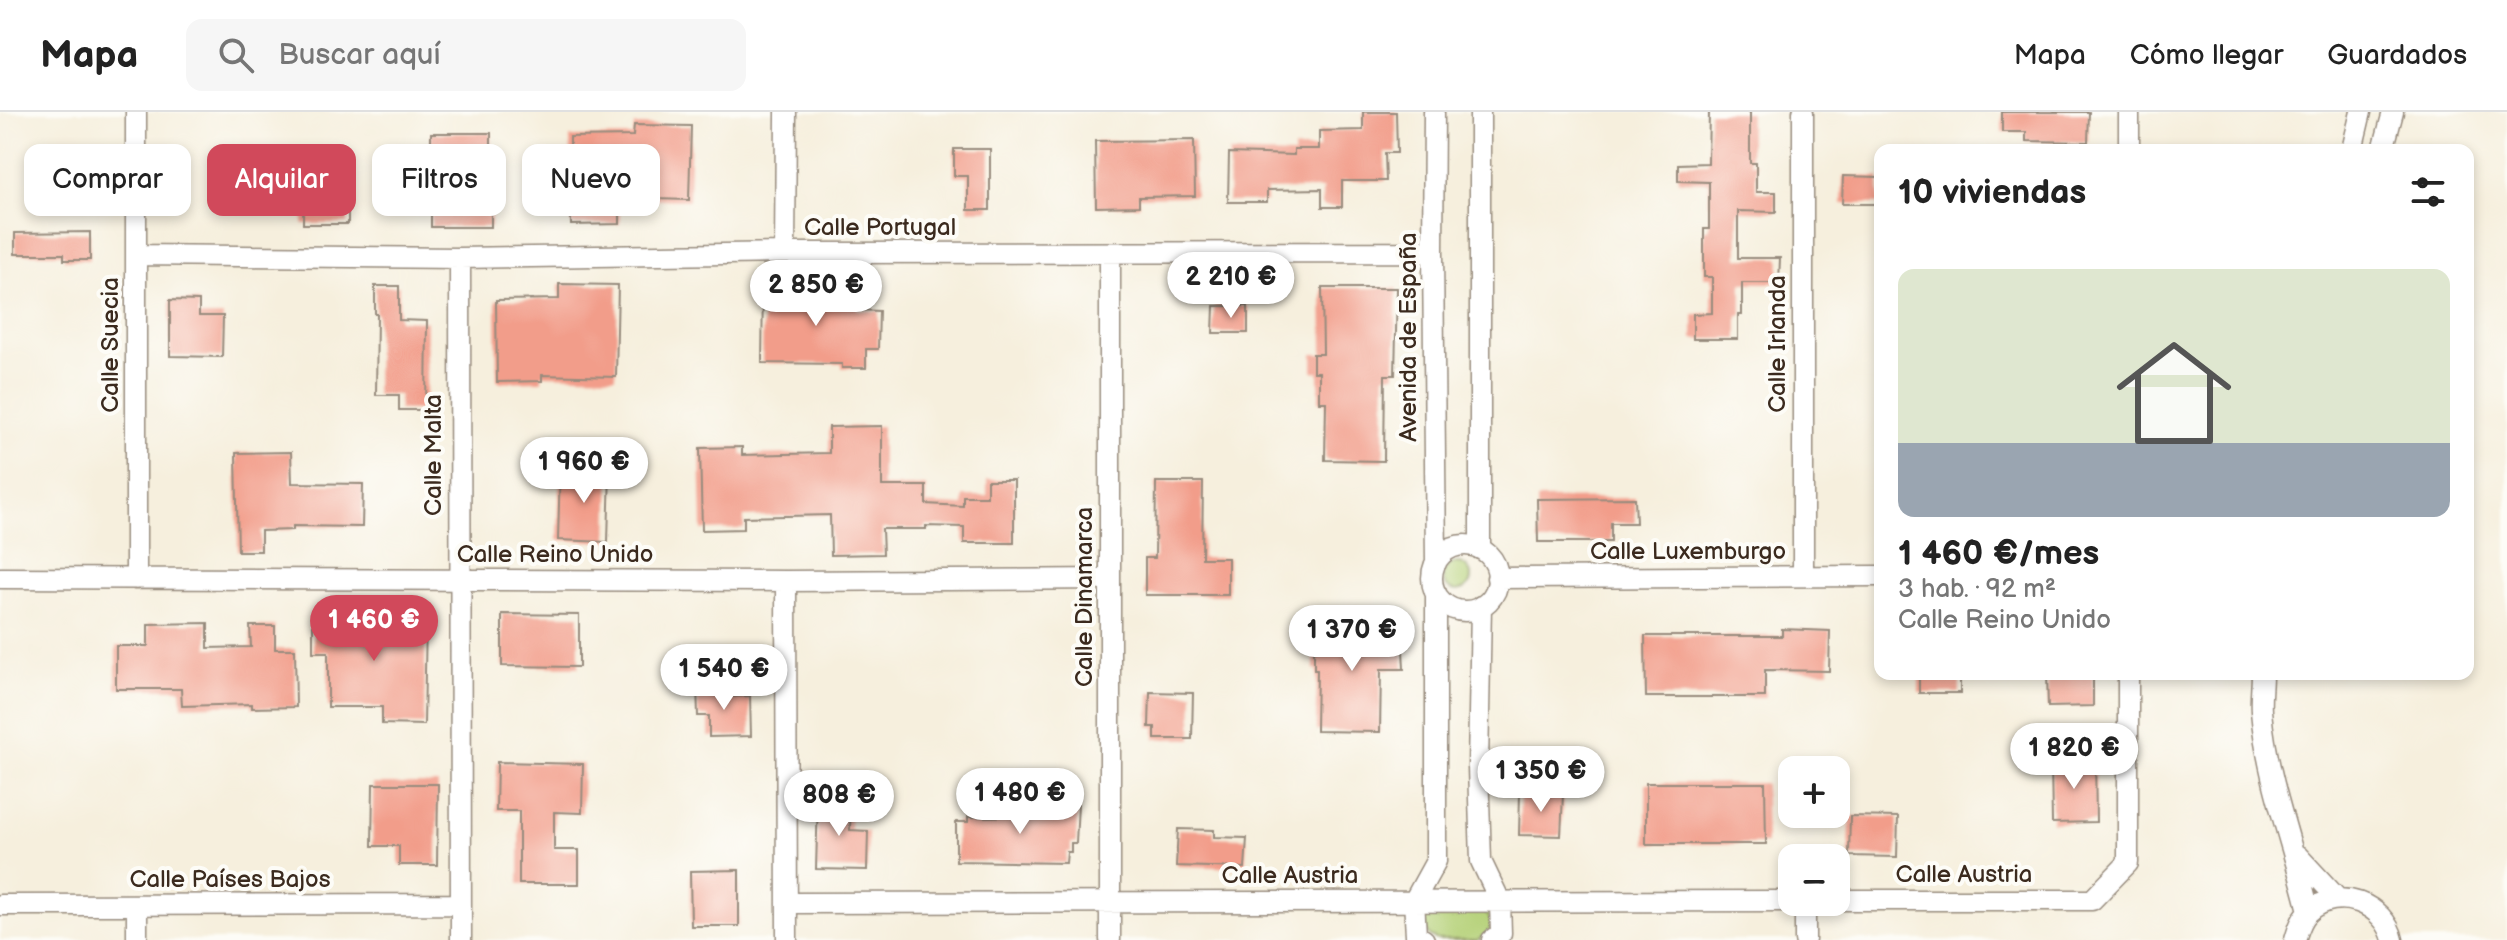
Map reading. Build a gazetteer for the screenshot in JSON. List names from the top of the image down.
{
  "streets": {
    "street": [
      "Calle Portugal",
      "Avenida de España",
      "Calle Irlanda",
      "Calle Suecia",
      "Calle Malta",
      "Calle Luxemburgo",
      "Calle Reino Unido",
      "Calle Dinamarca",
      "Calle Austria",
      "Calle Países Bajos"
    ]
  },
  "crossings": [
    ["Calle Portugal", "Avenida de España"],
    ["Calle Portugal", "Calle Suecia"],
    ["Calle Portugal", "Calle Malta"],
    ["Calle Portugal", "Calle Dinamarca"],
    ["Avenida de España", "Calle Luxemburgo"],
    ["Calle Irlanda", "Calle Luxemburgo"],
    ["Calle Suecia", "Calle Reino Unido"],
    ["Calle Malta", "Calle Reino Unido"],
    ["Calle Malta", "Calle Países Bajos"],
    ["Calle Reino Unido", "Calle Dinamarca"],
    ["Calle Dinamarca", "Calle Austria"]
  ],
  "page": {
    "header": "Mapa",
    "search": "Buscar aquí",
    "nav": ["Mapa", "Cómo llegar", "Guardados"],
    "chip": [
      "Comprar",
      "Alquilar",
      "Filtros",
      "Nuevo"
    ],
    "heading": "10 viviendas",
    "list": [
      {
        "name": "1 460 €/mes",
        "note": "3 hab. · 92 m² · Calle Reino Unido"
      }
    ],
    "price": [
      "2 210 €",
      "2 850 €",
      "1 960 €",
      "1 460 €",
      "1 370 €",
      "1 540 €",
      "1 820 €",
      "1 350 €",
      "1 480 €",
      "808 €"
    ],
    "map_buttons": ["+", "−"]
  }
}
